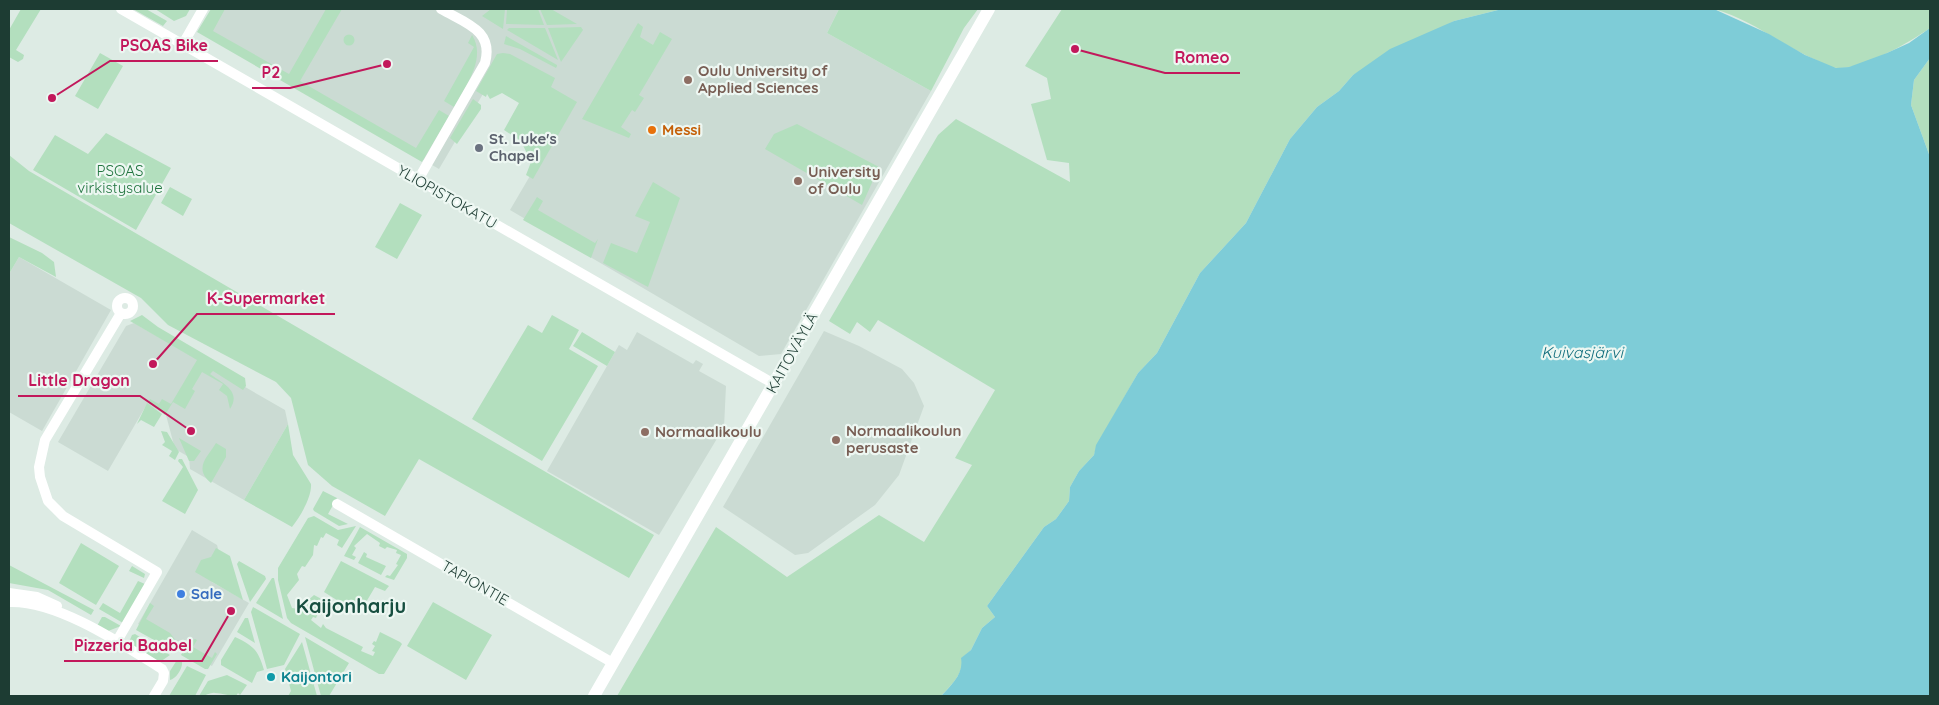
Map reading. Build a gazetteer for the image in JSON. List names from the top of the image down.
{
  "streets": {
    "street": ["YLIOPISTOKATU", "KAITOVÄYLÄ", "TAPIONTIE"]
  },
  "crossings": [
    ["YLIOPISTOKATU", "KAITOVÄYLÄ"],
    ["KAITOVÄYLÄ", "TAPIONTIE"]
  ],
  "districts": ["Kaijonharju"],
  "water": ["Kuivasjärvi"],
  "parks": ["PSOAS virkistysalue"],
  "places": [
    "Romeo",
    "P2",
    "Oulu University of Applied Sciences",
    "PSOAS Bike",
    "Messi",
    "St. Luke's Chapel",
    "University of Oulu",
    "K-Supermarket",
    "Little Dragon",
    "Normaalikoulu",
    "Normaalikoulun perusaste",
    "Sale",
    "Pizzeria Baabel",
    "Kaijontori"
  ]
}
